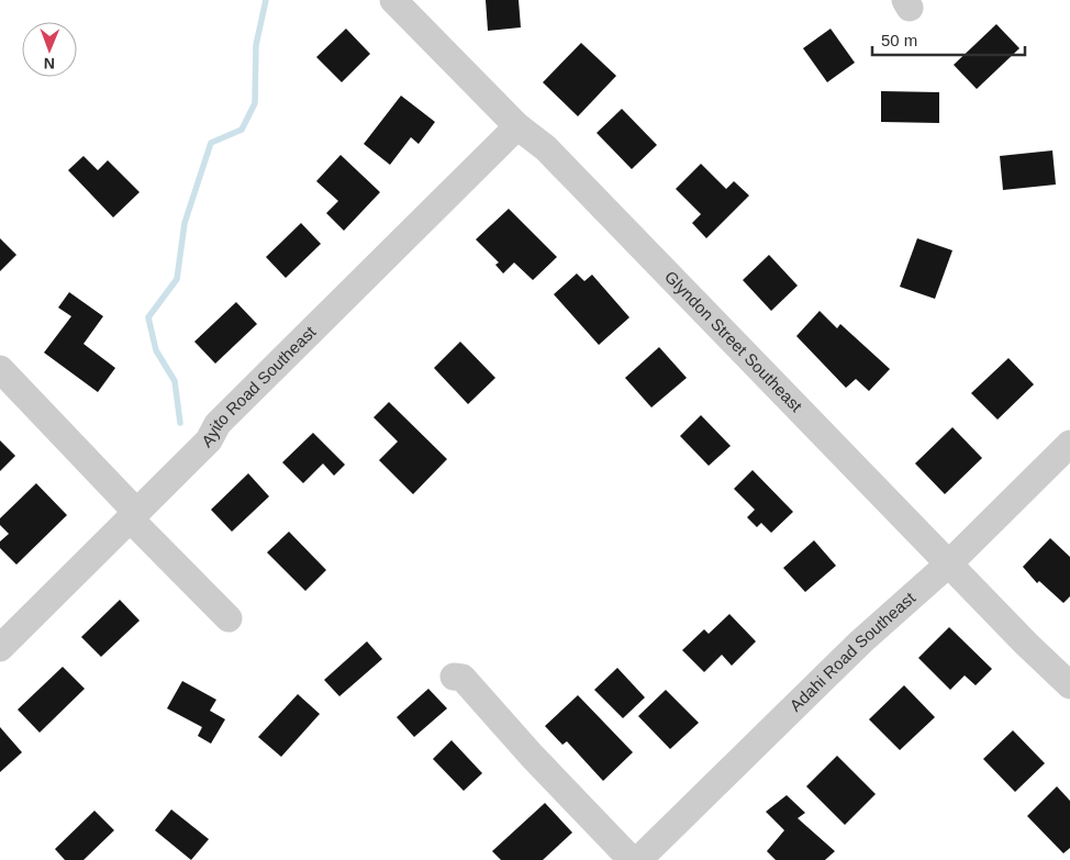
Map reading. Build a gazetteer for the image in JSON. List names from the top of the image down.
{
  "streets": {
    "street": ["Glyndon Street Southeast", "Ayito Road Southeast", "Adahi Road Southeast"]
  },
  "crossings": [
    ["Glyndon Street Southeast", "Ayito Road Southeast"],
    ["Glyndon Street Southeast", "Adahi Road Southeast"]
  ],
  "scale_bar": "50 m",
  "north": "bottom"
}
